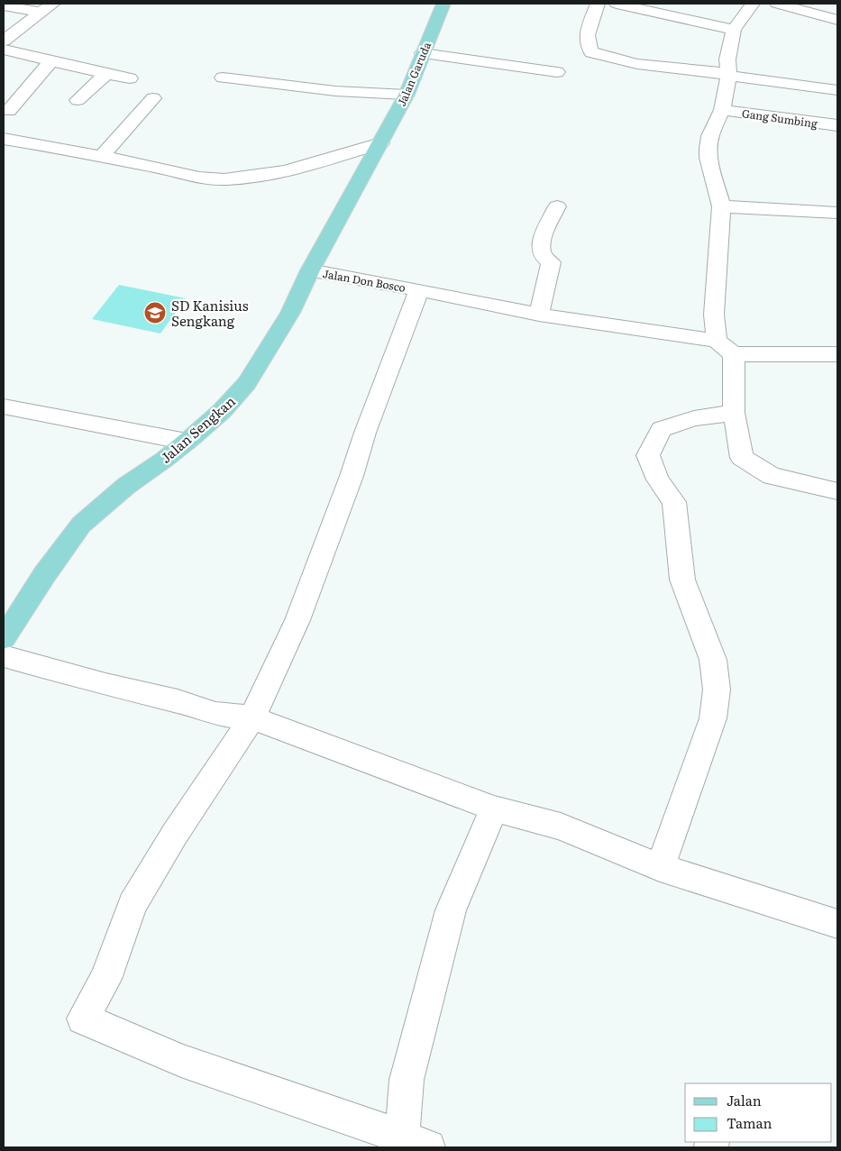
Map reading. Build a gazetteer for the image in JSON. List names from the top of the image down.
{
  "streets": {
    "main road": ["Jalan Garuda", "Jalan Sengkan"],
    "street": ["Gang Sumbing", "Jalan Don Bosco"]
  },
  "crossings": [
    ["Jalan Garuda", "Jalan Sengkan"],
    ["Jalan Don Bosco", "Jalan Sengkan"]
  ],
  "places": {
    "school or university": ["SD Kanisius Sengkang"]
  },
  "legend": ["Jalan", "Taman"]
}
